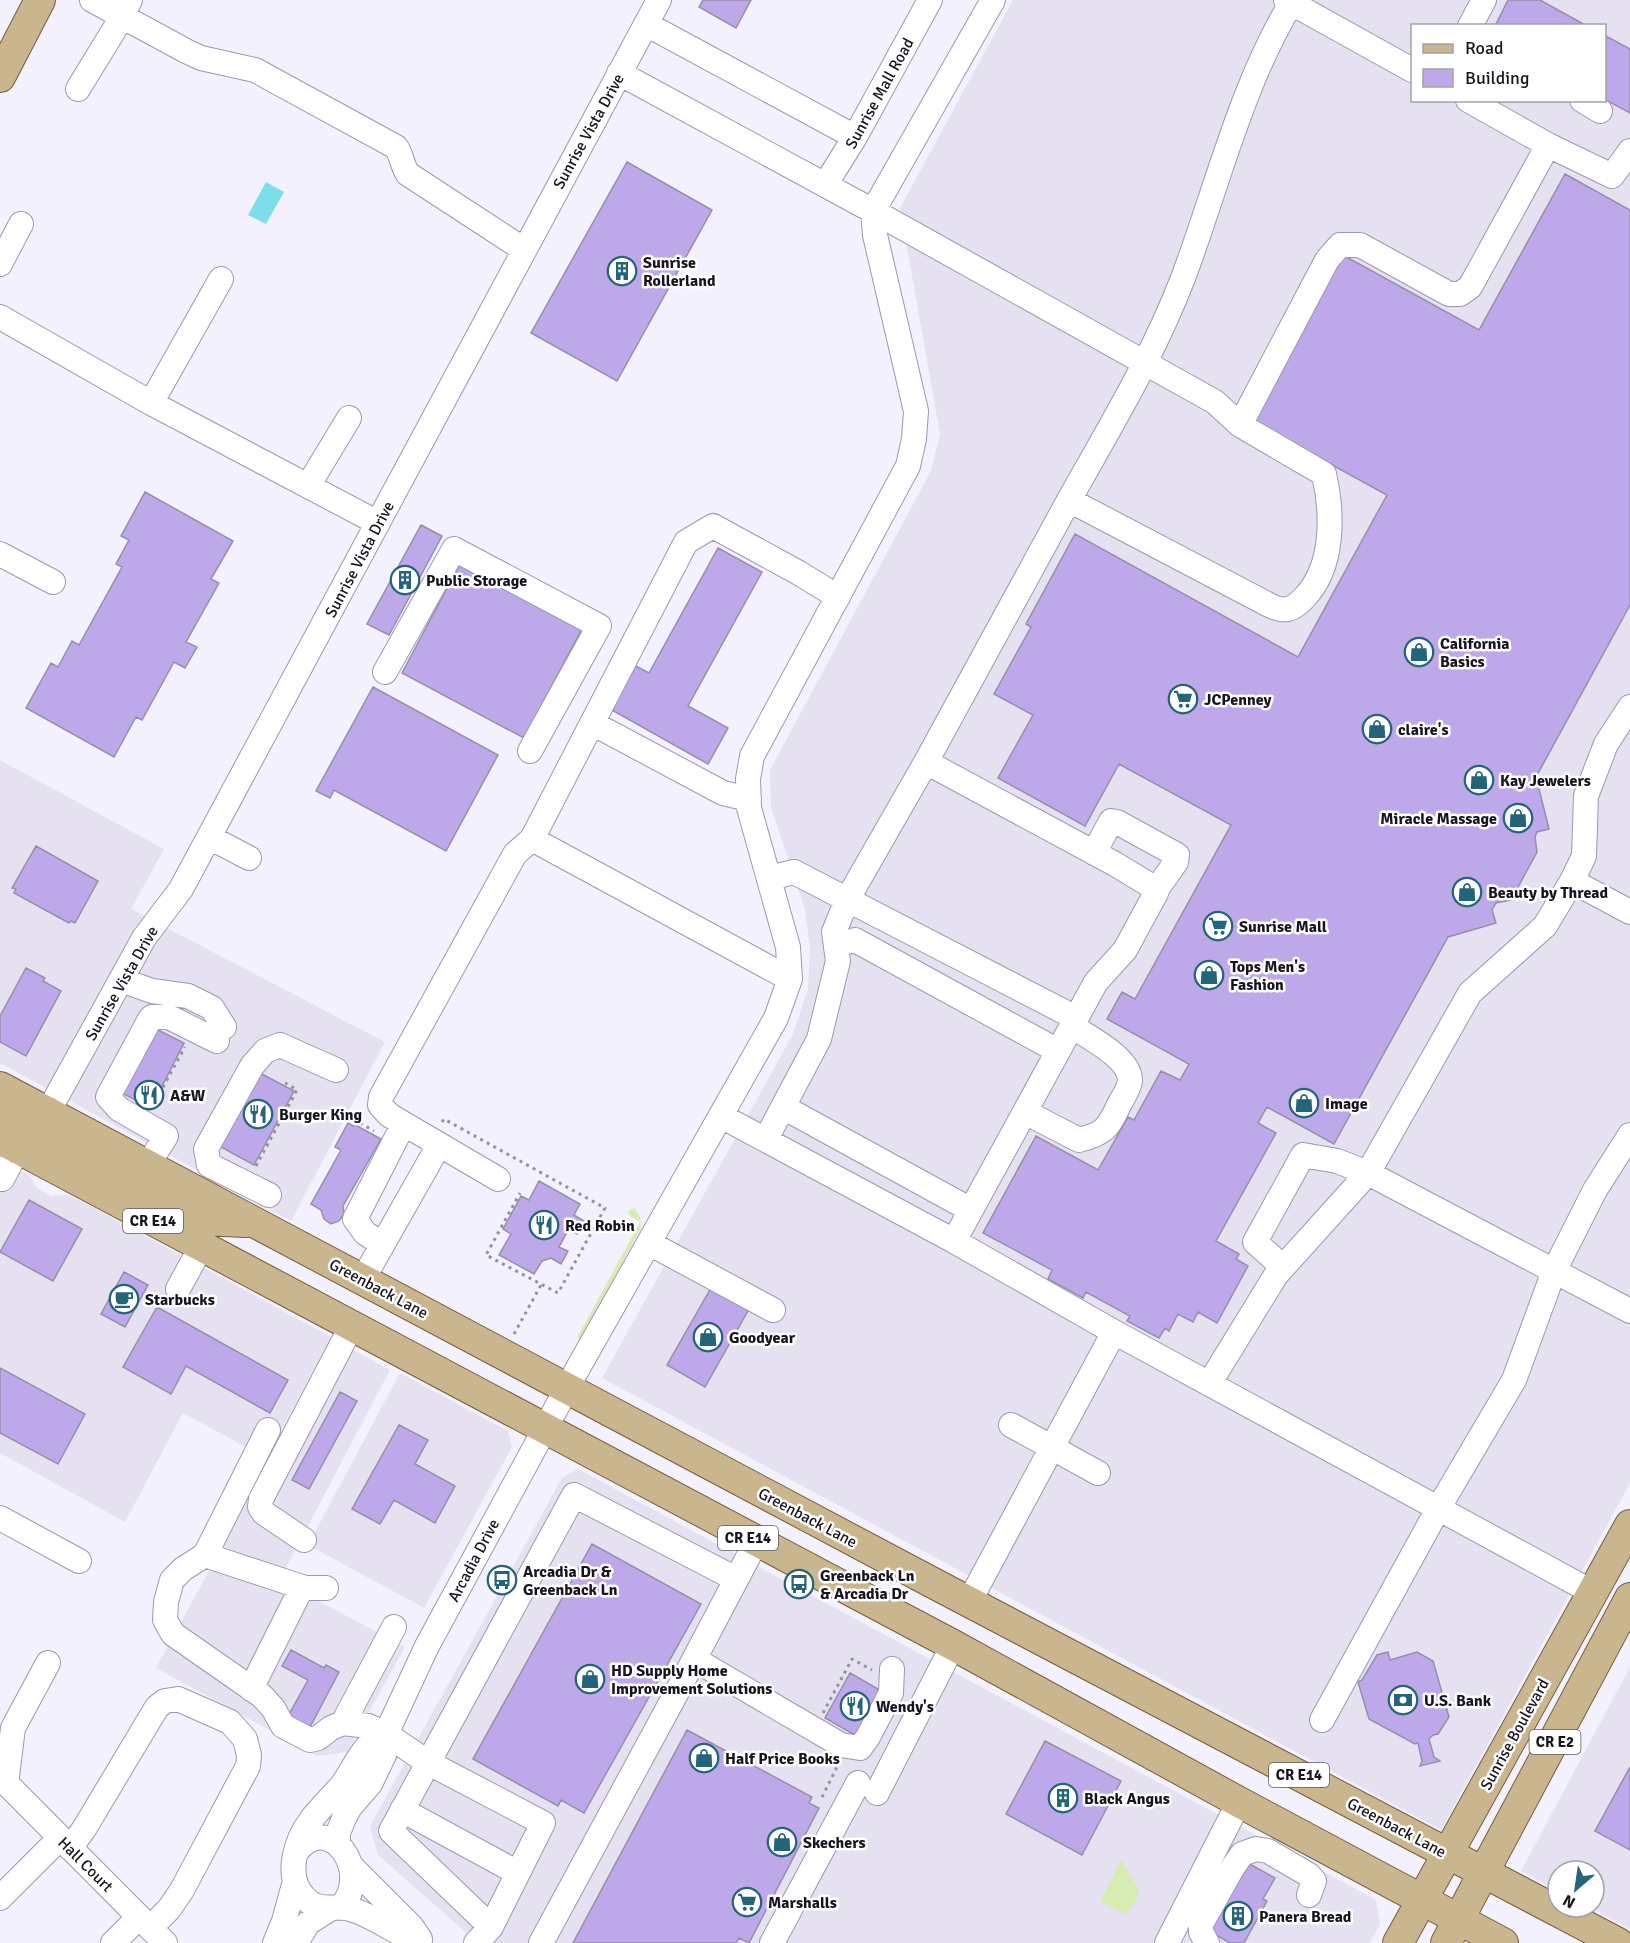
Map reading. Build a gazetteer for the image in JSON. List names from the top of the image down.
{
  "streets": {
    "main road": [
      "CR E14",
      "Greenback Lane",
      "Sunrise Boulevard",
      "CR E2"
    ],
    "street": [
      "Sunrise Mall Road",
      "Sunrise Vista Drive",
      "Arcadia Drive",
      "Hall Court"
    ]
  },
  "crossings": [
    ["Sunrise Vista Drive", "Greenback Lane"],
    ["CR E14", "Arcadia Drive"],
    ["CR E14", "Sunrise Boulevard"],
    ["CR E14", "CR E2"],
    ["Greenback Lane", "Arcadia Drive"],
    ["Greenback Lane", "Sunrise Boulevard"],
    ["Greenback Lane", "CR E2"]
  ],
  "places": {
    "building": [
      "Sunrise Rollerland",
      "Public Storage",
      "Black Angus",
      "Panera Bread"
    ],
    "shop": [
      "California Basics",
      "claire's",
      "Kay Jewelers",
      "Miracle Massage",
      "Beauty by Thread",
      "Tops Men's Fashion",
      "Image",
      "Goodyear",
      "HD Supply Home Improvement Solutions",
      "Half Price Books",
      "Skechers"
    ],
    "supermarket": ["JCPenney", "Sunrise Mall", "Marshalls"],
    "restaurant": [
      "A&W",
      "Burger King",
      "Red Robin",
      "Wendy's"
    ],
    "cafe": ["Starbucks"],
    "bus stop": ["Arcadia Dr & Greenback Ln", "Greenback Ln & Arcadia Dr"],
    "bank": ["U.S. Bank"]
  },
  "legend": ["Road", "Building"],
  "north": "bottom left"
}
